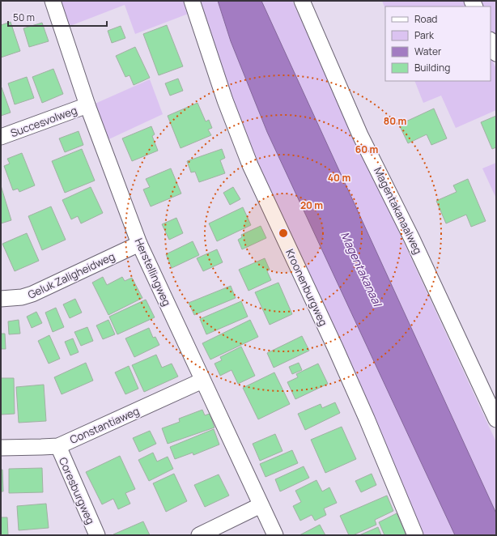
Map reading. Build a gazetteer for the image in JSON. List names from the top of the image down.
{
  "streets": {
    "street": [
      "Succesvolweg",
      "Magentakanaalweg",
      "Herstellingweg",
      "Geluk Zaligheidweg",
      "Kroonenburgweg",
      "Constantiaweg",
      "Coresburgweg"
    ]
  },
  "crossings": [
    ["Succesvolweg", "Herstellingweg"],
    ["Herstellingweg", "Geluk Zaligheidweg"],
    ["Herstellingweg", "Constantiaweg"],
    ["Constantiaweg", "Coresburgweg"]
  ],
  "water": ["Magentakanaal"],
  "legend": [
    "Road",
    "Park",
    "Water",
    "Building"
  ],
  "scale_bar": "50 m",
  "rings": [
    "80 m",
    "60 m",
    "40 m",
    "20 m"
  ]
}
